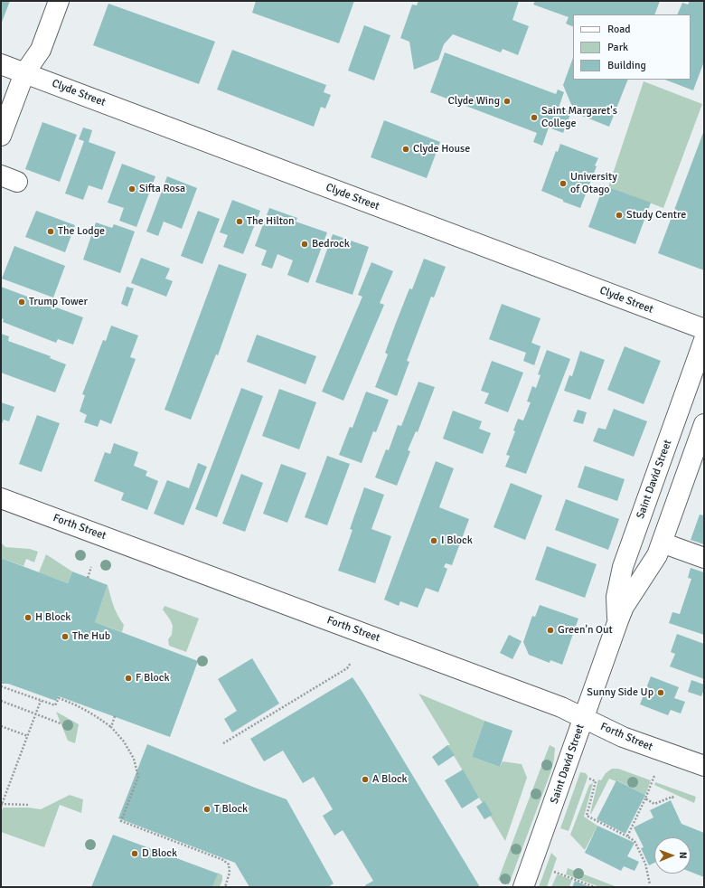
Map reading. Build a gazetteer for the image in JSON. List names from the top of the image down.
{
  "streets": {
    "street": ["Clyde Street", "Saint David Street", "Forth Street"]
  },
  "crossings": [
    ["Saint David Street", "Forth Street"]
  ],
  "places": [
    "Clyde Wing",
    "Saint Margaret's College",
    "Clyde House",
    "University of Otago",
    "Sifta Rosa",
    "Study Centre",
    "The Hilton",
    "The Lodge",
    "Bedrock",
    "Trump Tower",
    "I Block",
    "H Block",
    "Green'n Out",
    "The Hub",
    "F Block",
    "Sunny Side Up",
    "A Block",
    "T Block",
    "D Block"
  ],
  "legend": ["Road", "Park", "Building"],
  "north": "right"
}
